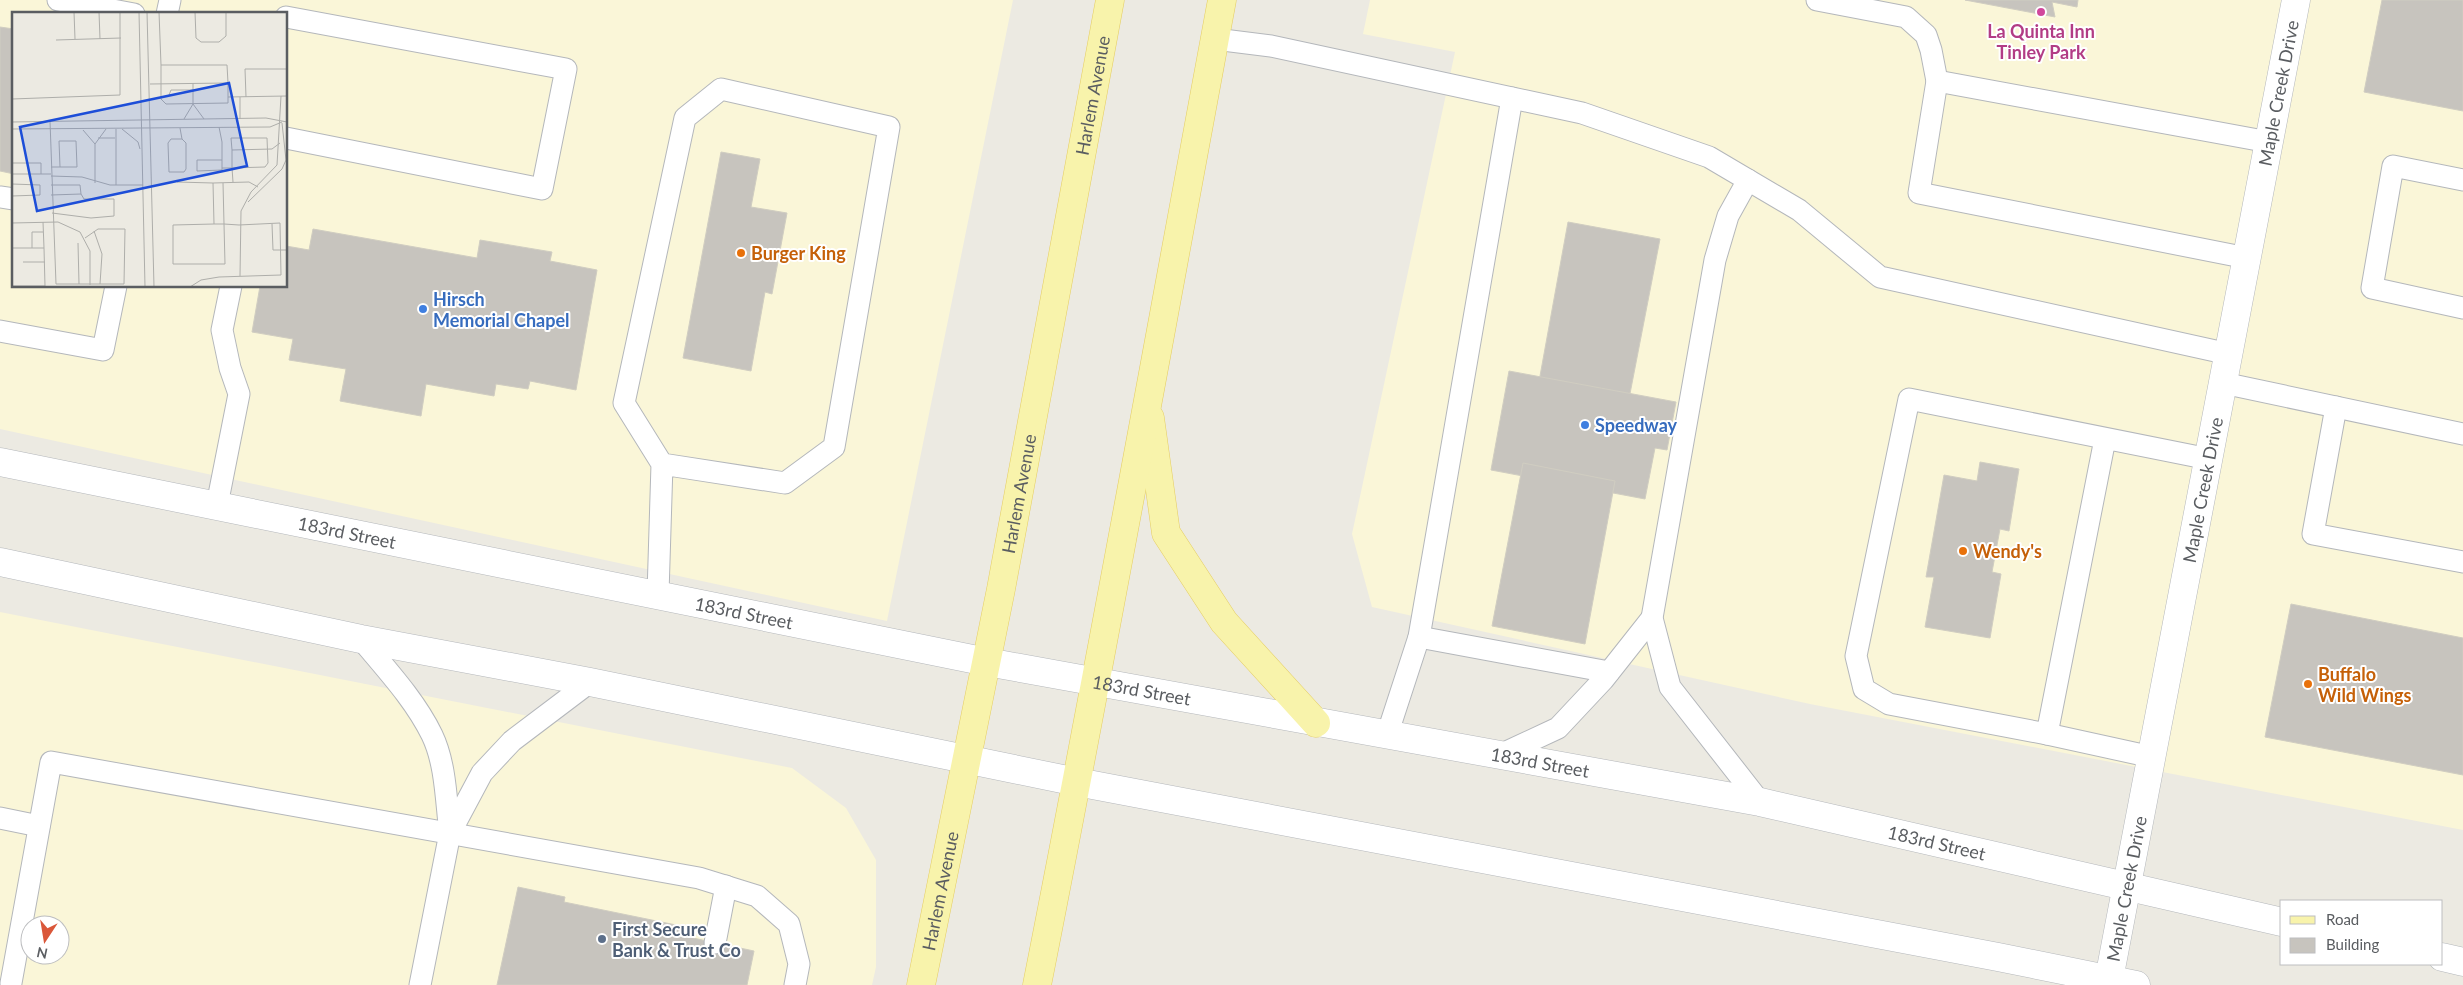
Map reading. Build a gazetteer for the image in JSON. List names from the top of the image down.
{
  "streets": {
    "main road": ["Harlem Avenue"],
    "street": ["Maple Creek Drive", "183rd Street"]
  },
  "crossings": [
    ["Maple Creek Drive", "183rd Street"],
    ["Harlem Avenue", "183rd Street"]
  ],
  "places": [
    "La Quinta Inn Tinley Park",
    "Burger King",
    "Hirsch Memorial Chapel",
    "Speedway",
    "Wendy's",
    "Buffalo Wild Wings",
    "First Secure Bank & Trust Co"
  ],
  "legend": ["Road", "Building"],
  "north": "bottom"
}
